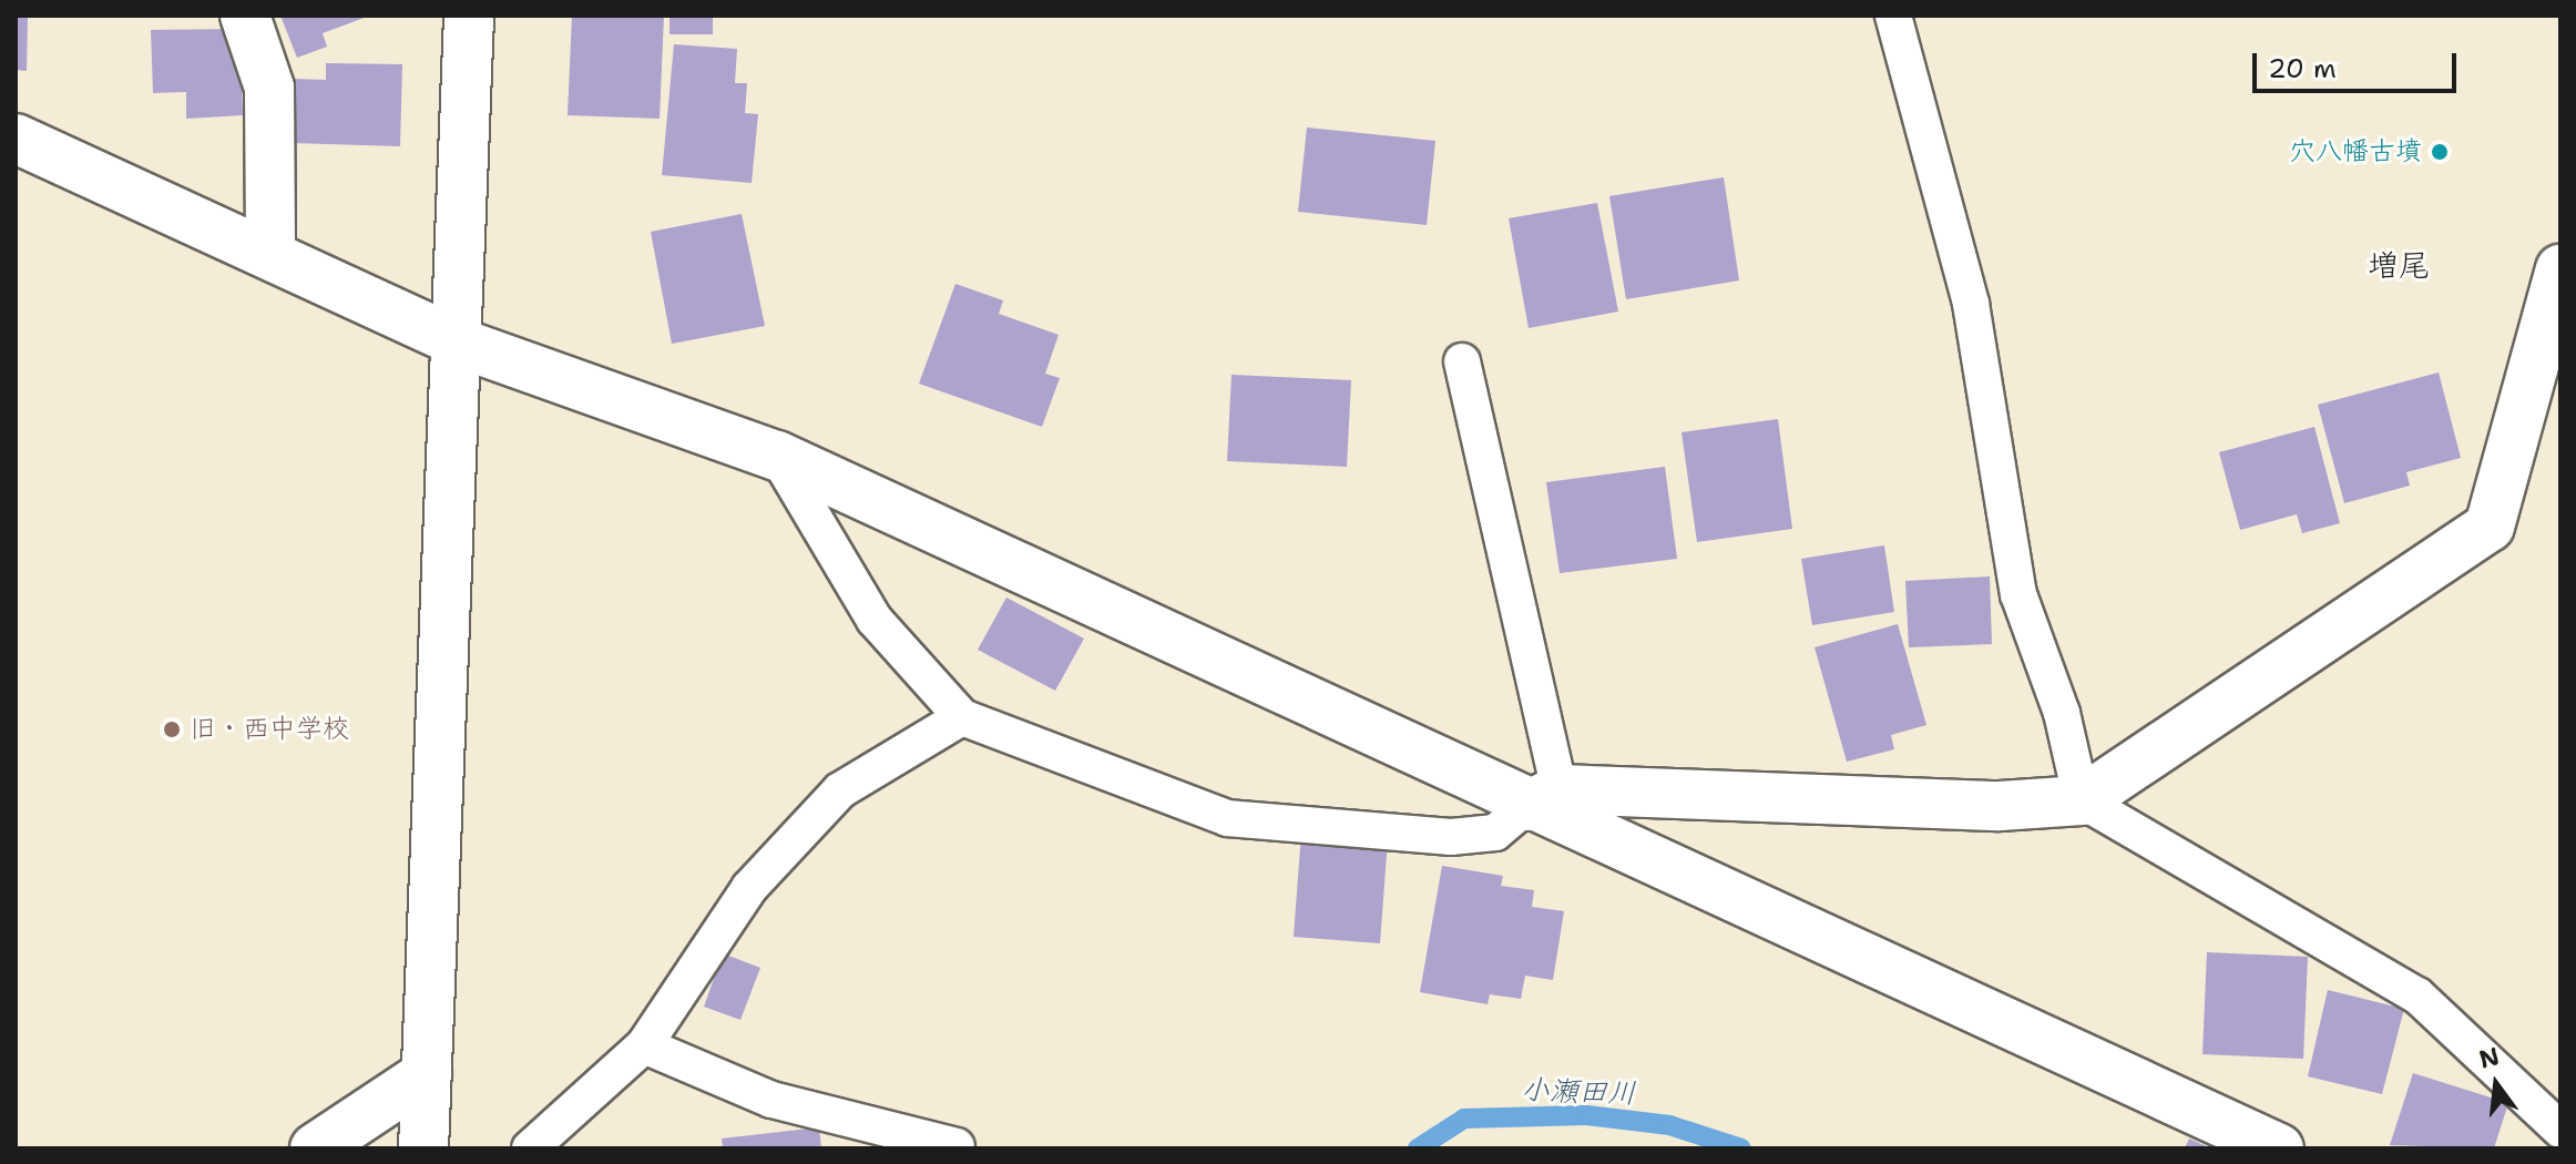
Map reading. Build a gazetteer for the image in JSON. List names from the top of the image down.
{
  "districts": ["増尾"],
  "water": ["小瀬田川"],
  "places": ["穴八幡古墳", "旧・西中学校"],
  "scale_bar": "20 m",
  "north": "top"
}
